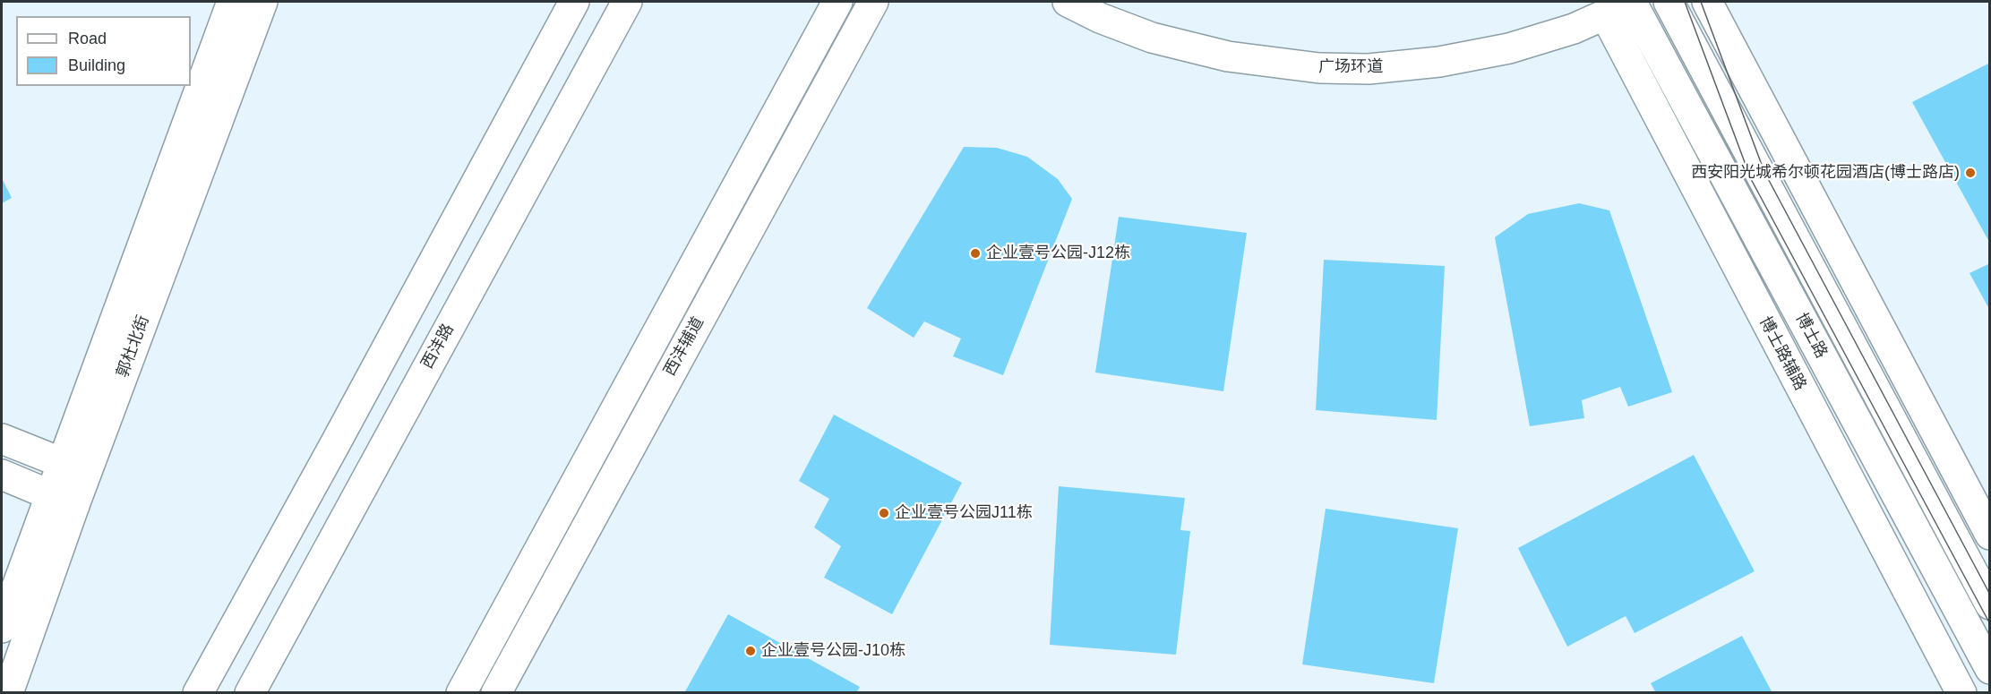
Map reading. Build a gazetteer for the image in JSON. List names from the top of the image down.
{
  "streets": {
    "main road": [
      "广场环道",
      "博士路",
      "郭杜北街",
      "西沣路",
      "西沣辅道",
      "博士路辅路"
    ]
  },
  "crossings": [
    ["广场环道", "博士路"],
    ["广场环道", "博士路辅路"]
  ],
  "places": [
    "西安阳光城希尔顿花园酒店(博士路店)",
    "企业壹号公园-J12栋",
    "企业壹号公园J11栋",
    "企业壹号公园-J10栋"
  ],
  "legend": ["Road", "Building"]
}
